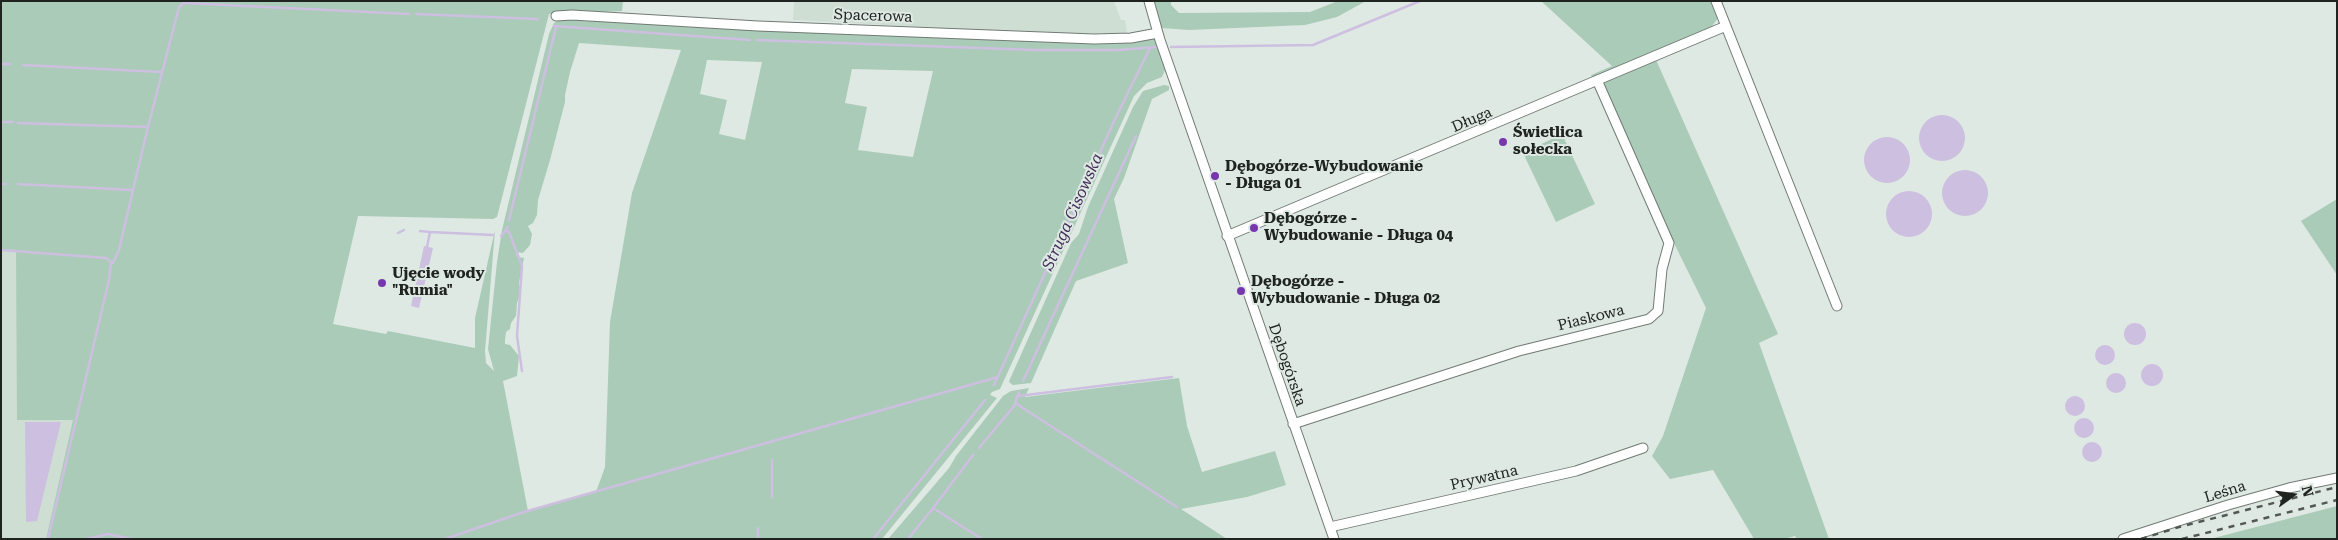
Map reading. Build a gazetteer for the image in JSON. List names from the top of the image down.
{
  "streets": {
    "street": [
      "Spacerowa",
      "Długa",
      "Piaskowa",
      "Dębogórska",
      "Prywatna",
      "Leśna"
    ]
  },
  "crossings": [
    ["Spacerowa", "Dębogórska"],
    ["Długa", "Piaskowa"],
    ["Długa", "Dębogórska"],
    ["Piaskowa", "Dębogórska"],
    ["Dębogórska", "Prywatna"]
  ],
  "water": ["Struga Cisowska"],
  "places": [
    "Świetlica sołecka",
    "Dębogórze-Wybudowanie - Długa 01",
    "Dębogórze - Wybudowanie - Długa 04",
    "Ujęcie wody \"Rumia\"",
    "Dębogórze - Wybudowanie - Długa 02"
  ],
  "north": "right"
}
